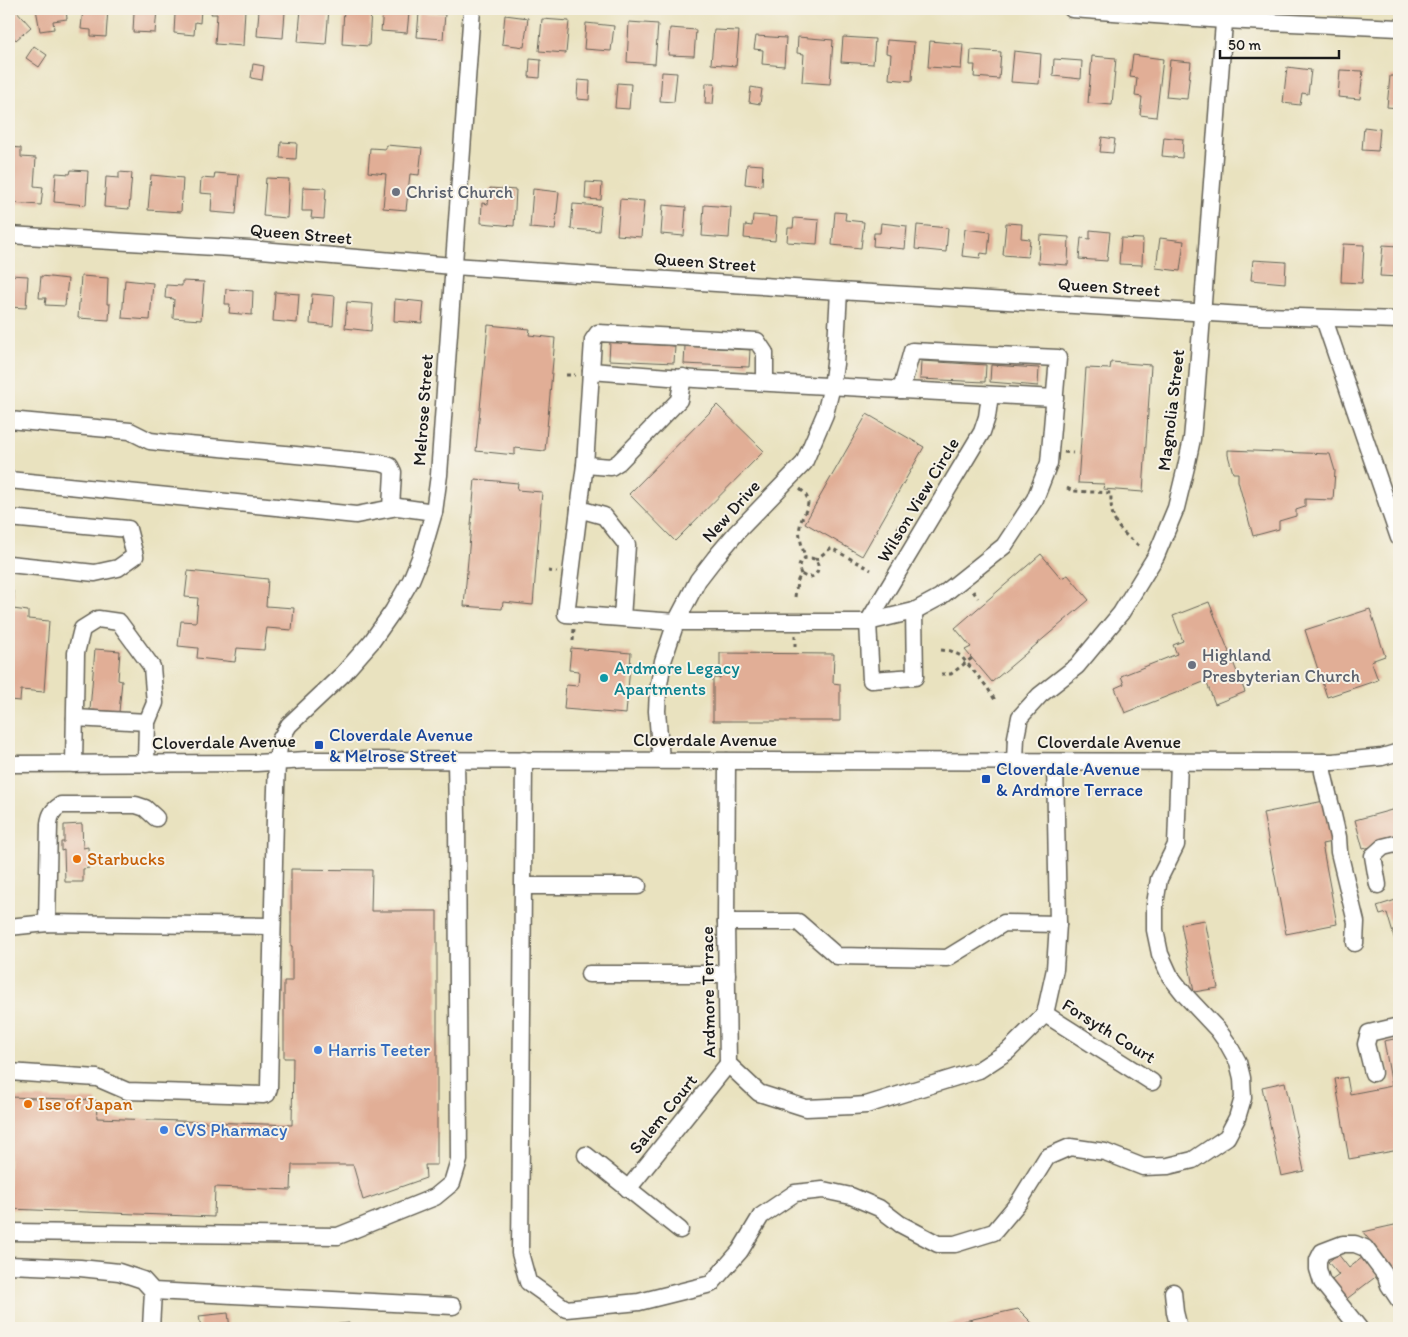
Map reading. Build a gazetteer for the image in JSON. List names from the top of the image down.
{
  "streets": {
    "street": [
      "Queen Street",
      "Melrose Street",
      "Magnolia Street",
      "Wilson View Circle",
      "New Drive",
      "Cloverdale Avenue",
      "Ardmore Terrace",
      "Forsyth Court",
      "Salem Court"
    ]
  },
  "crossings": [
    ["Queen Street", "Melrose Street"],
    ["Queen Street", "Magnolia Street"],
    ["Queen Street", "New Drive"],
    ["Melrose Street", "Cloverdale Avenue"],
    ["Magnolia Street", "Cloverdale Avenue"],
    ["New Drive", "Cloverdale Avenue"],
    ["Cloverdale Avenue", "Ardmore Terrace"],
    ["Ardmore Terrace", "Forsyth Court"],
    ["Ardmore Terrace", "Salem Court"]
  ],
  "places": {
    "other": [
      "Christ Church",
      "Highland Presbyterian Church",
      "Ardmore Legacy Apartments",
      "Starbucks",
      "Harris Teeter",
      "Ise of Japan",
      "CVS Pharmacy"
    ],
    "transit": ["Cloverdale Avenue & Melrose Street", "Cloverdale Avenue & Ardmore Terrace"]
  },
  "scale_bar": "50 m"
}
